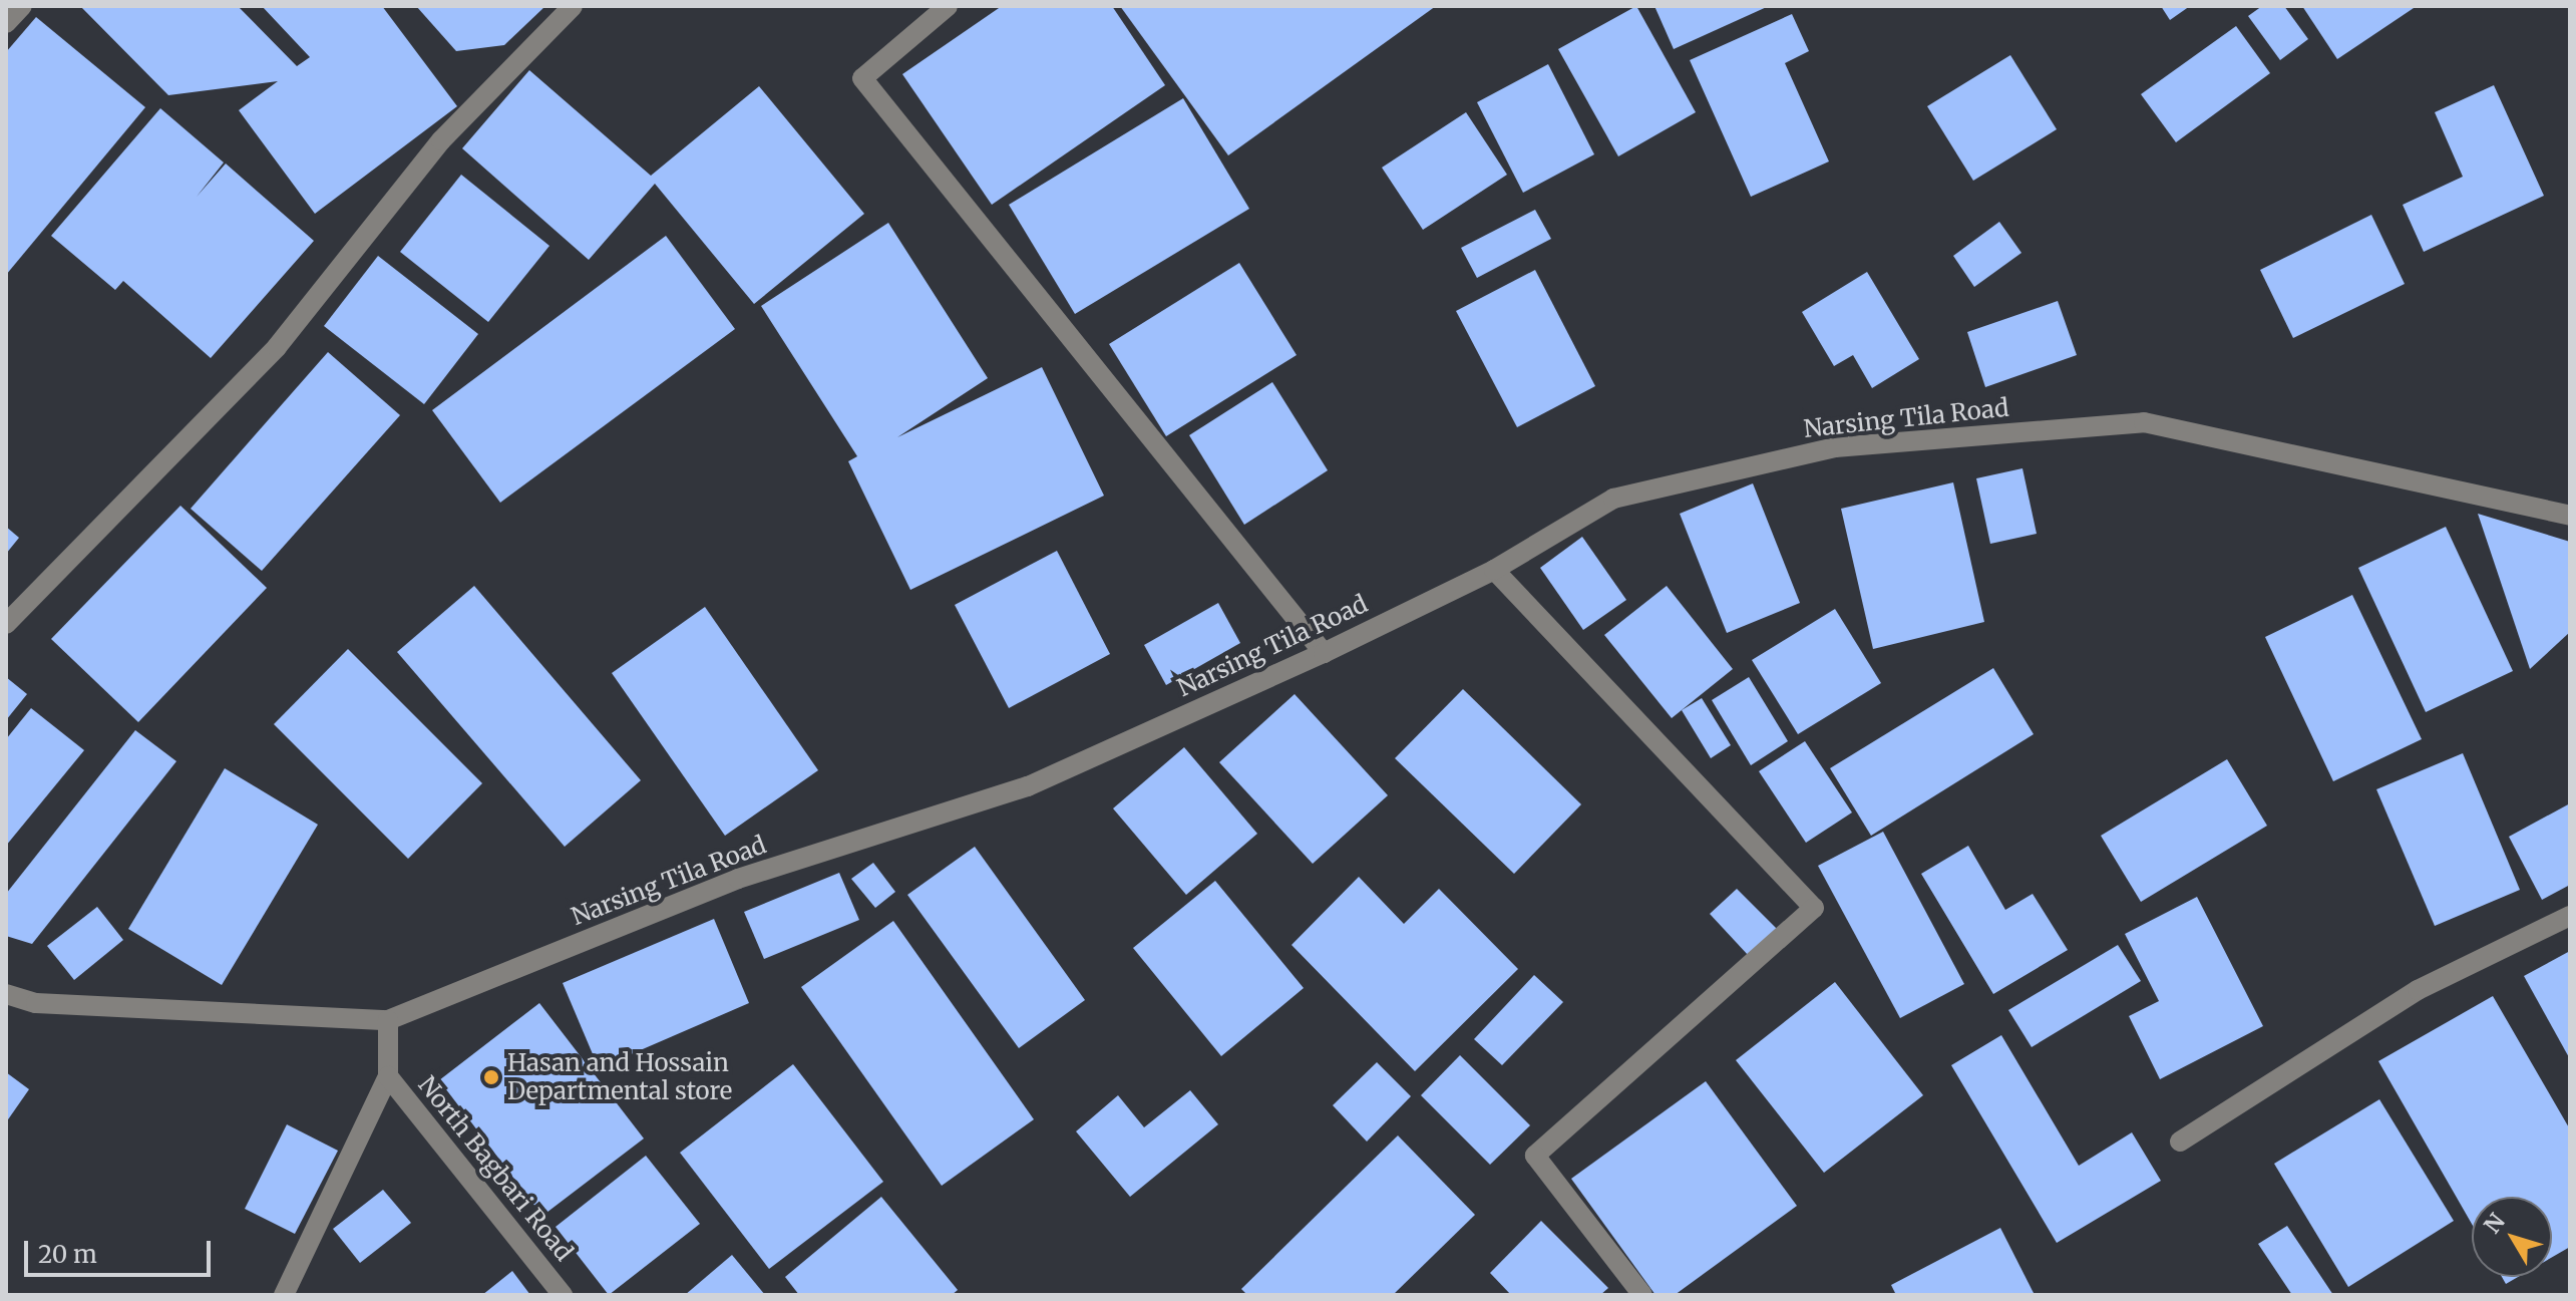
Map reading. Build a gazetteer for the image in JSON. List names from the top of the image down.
{
  "streets": {
    "street": ["Narsing Tila Road", "North Bagbari Road"]
  },
  "places": ["Hasan and Hossain Departmental store"],
  "scale_bar": "20 m",
  "north": "top left"
}
